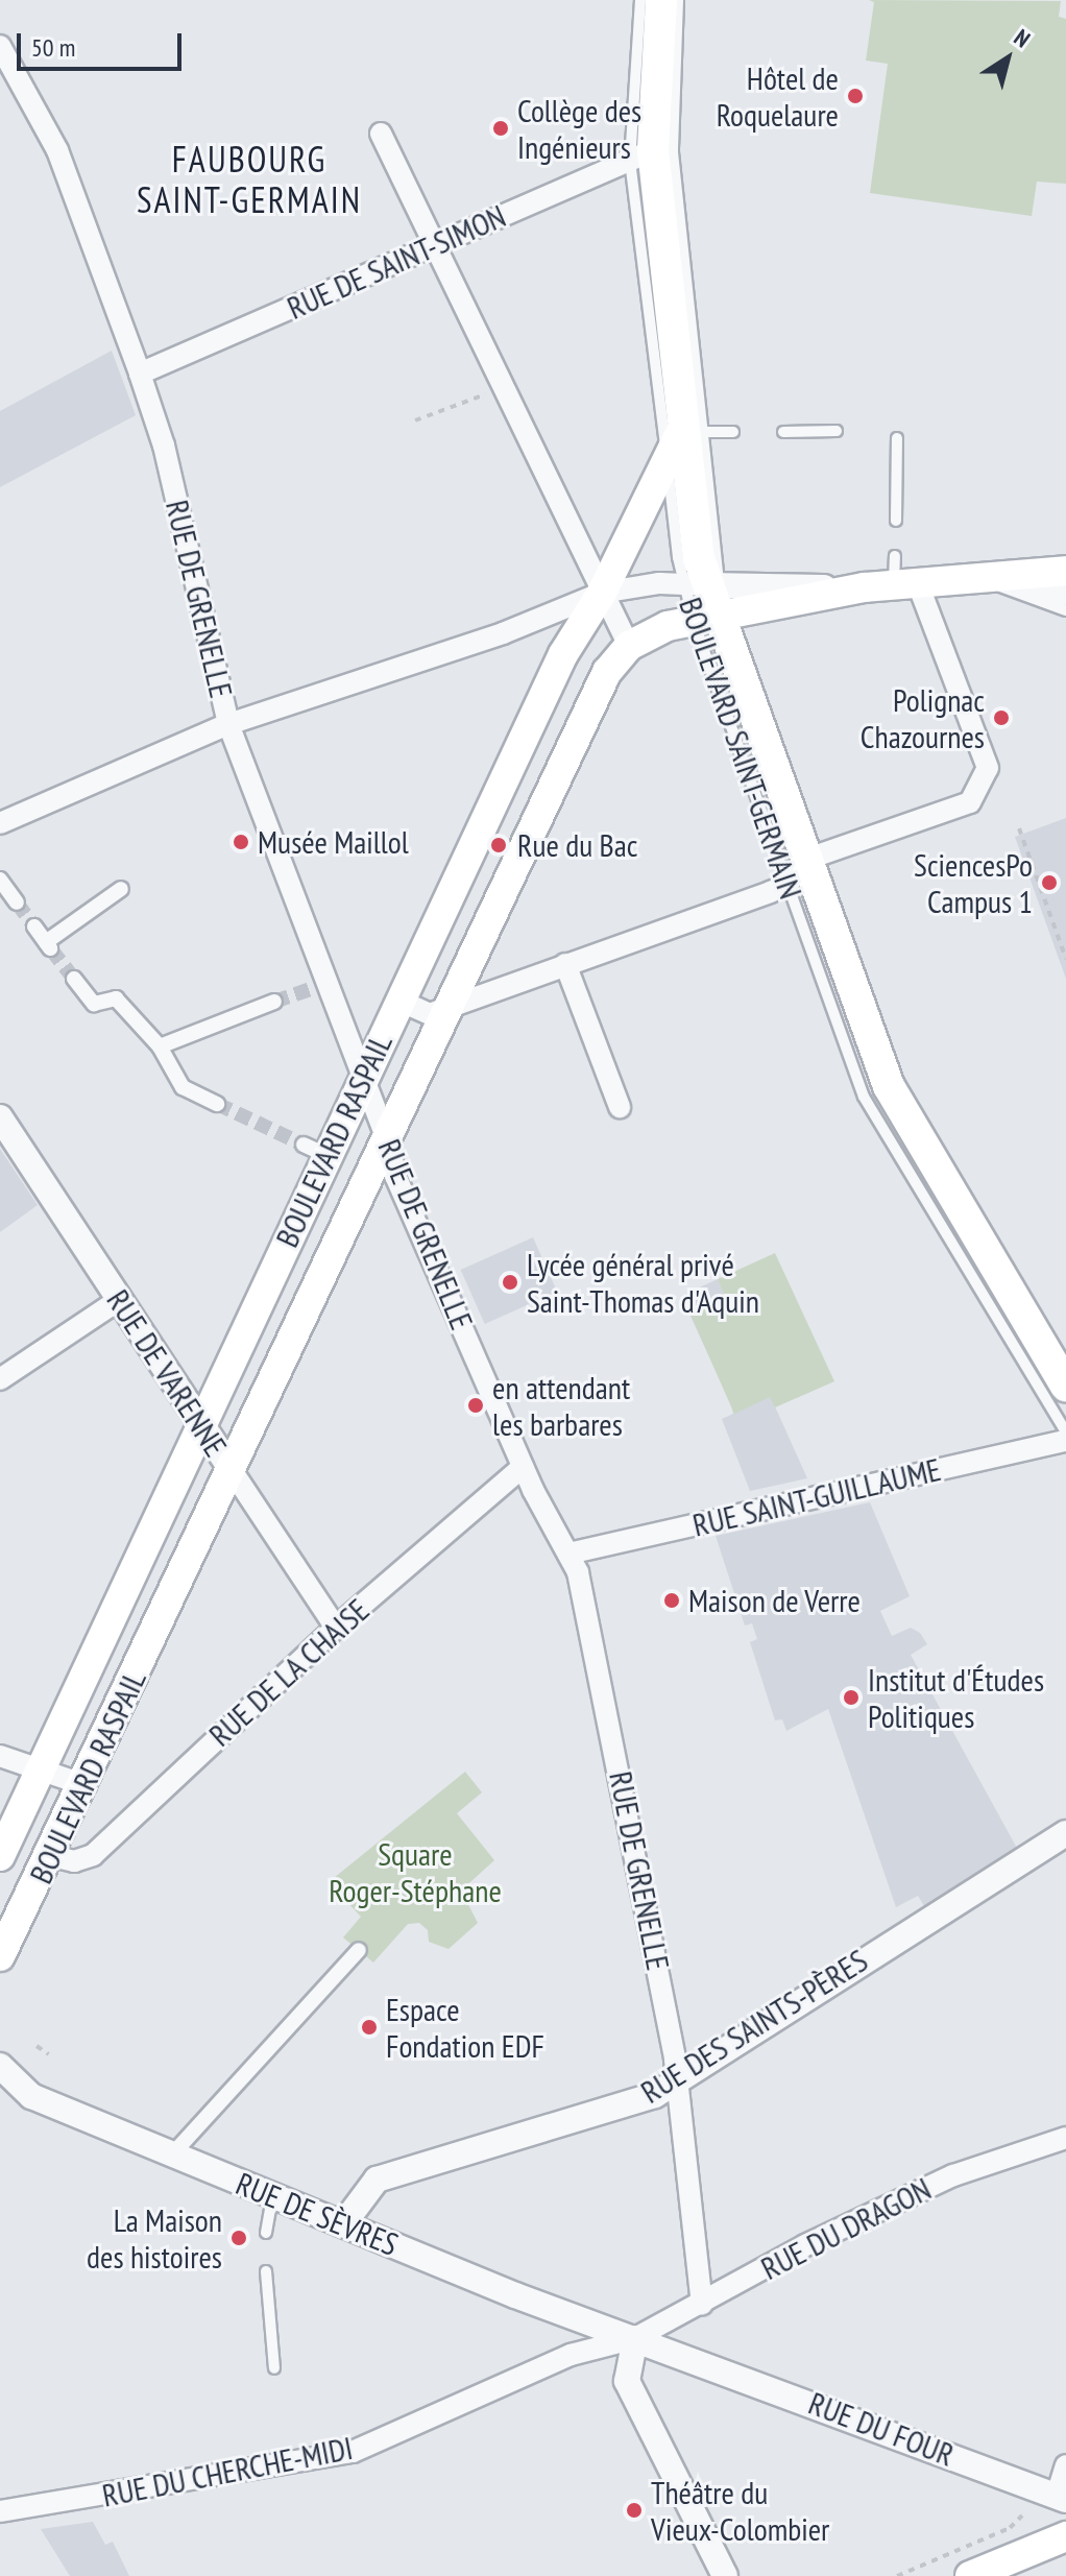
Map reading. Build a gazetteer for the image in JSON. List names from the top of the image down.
{
  "streets": {
    "main road": ["BOULEVARD SAINT-GERMAIN", "BOULEVARD RASPAIL"],
    "street": [
      "RUE DE SAINT-SIMON",
      "RUE DE GRENELLE",
      "RUE DE VARENNE",
      "RUE SAINT-GUILLAUME",
      "RUE DE LA CHAISE",
      "RUE DES SAINTS-PÈRES",
      "RUE DE SÈVRES",
      "RUE DU DRAGON",
      "RUE DU FOUR",
      "RUE DU CHERCHE-MIDI"
    ]
  },
  "crossings": [
    ["RUE DE SAINT-SIMON", "RUE DE GRENELLE"],
    ["RUE DE SAINT-SIMON", "BOULEVARD SAINT-GERMAIN"],
    ["RUE DE GRENELLE", "BOULEVARD RASPAIL"],
    ["RUE DE GRENELLE", "RUE SAINT-GUILLAUME"],
    ["RUE DE GRENELLE", "RUE DE LA CHAISE"],
    ["RUE DE GRENELLE", "RUE DES SAINTS-PÈRES"],
    ["RUE DE GRENELLE", "RUE DU DRAGON"],
    ["BOULEVARD SAINT-GERMAIN", "BOULEVARD RASPAIL"],
    ["BOULEVARD RASPAIL", "RUE DE VARENNE"],
    ["BOULEVARD RASPAIL", "RUE DE LA CHAISE"],
    ["RUE DE VARENNE", "RUE DE LA CHAISE"],
    ["RUE DES SAINTS-PÈRES", "RUE DE SÈVRES"],
    ["RUE DE SÈVRES", "RUE DU DRAGON"],
    ["RUE DE SÈVRES", "RUE DU FOUR"],
    ["RUE DE SÈVRES", "RUE DU CHERCHE-MIDI"],
    ["RUE DU DRAGON", "RUE DU FOUR"],
    ["RUE DU DRAGON", "RUE DU CHERCHE-MIDI"],
    ["RUE DU FOUR", "RUE DU CHERCHE-MIDI"]
  ],
  "districts": ["FAUBOURG SAINT-GERMAIN"],
  "parks": ["Square Roger-Stéphane"],
  "places": [
    "Hôtel de Roquelaure",
    "Collège des Ingénieurs",
    "Polignac Chazournes",
    "Musée Maillol",
    "Rue du Bac",
    "SciencesPo Campus 1",
    "Lycée général privé Saint-Thomas d'Aquin",
    "en attendant les barbares",
    "Maison de Verre",
    "Institut d'Études Politiques",
    "Espace Fondation EDF",
    "La Maison des histoires",
    "Théâtre du Vieux-Colombier"
  ],
  "scale_bar": "50 m",
  "north": "top right"
}
